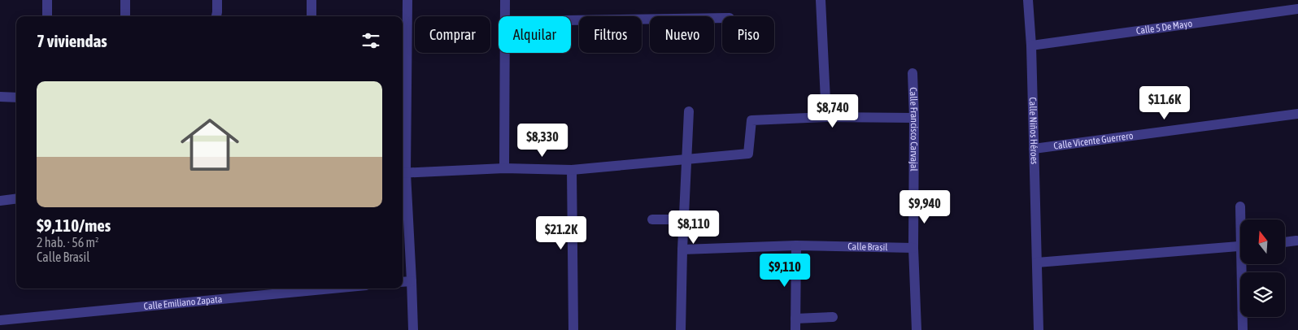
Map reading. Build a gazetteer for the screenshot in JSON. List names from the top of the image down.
{
  "streets": {
    "street": [
      "Calle 5 De Mayo",
      "Calle Francisco Carvajal",
      "Calle Niños Héroes",
      "Calle Vicente Guerrero",
      "Calle Brasil",
      "Calle Emiliano Zapata"
    ]
  },
  "crossings": [
    ["Calle 5 De Mayo", "Calle Niños Héroes"],
    ["Calle Francisco Carvajal", "Calle Brasil"],
    ["Calle Niños Héroes", "Calle Vicente Guerrero"]
  ],
  "north": "top",
  "page": {
    "chip": [
      "Comprar",
      "Alquilar",
      "Filtros",
      "Nuevo",
      "Piso"
    ],
    "heading": "7 viviendas",
    "list": [
      {
        "name": "$9,110/mes",
        "note": "2 hab. · 56 m² · Calle Brasil"
      }
    ],
    "price": [
      "$11.6K",
      "$8,740",
      "$8,330",
      "$9,940",
      "$8,110",
      "$21.2K",
      "$9,110"
    ]
  }
}
